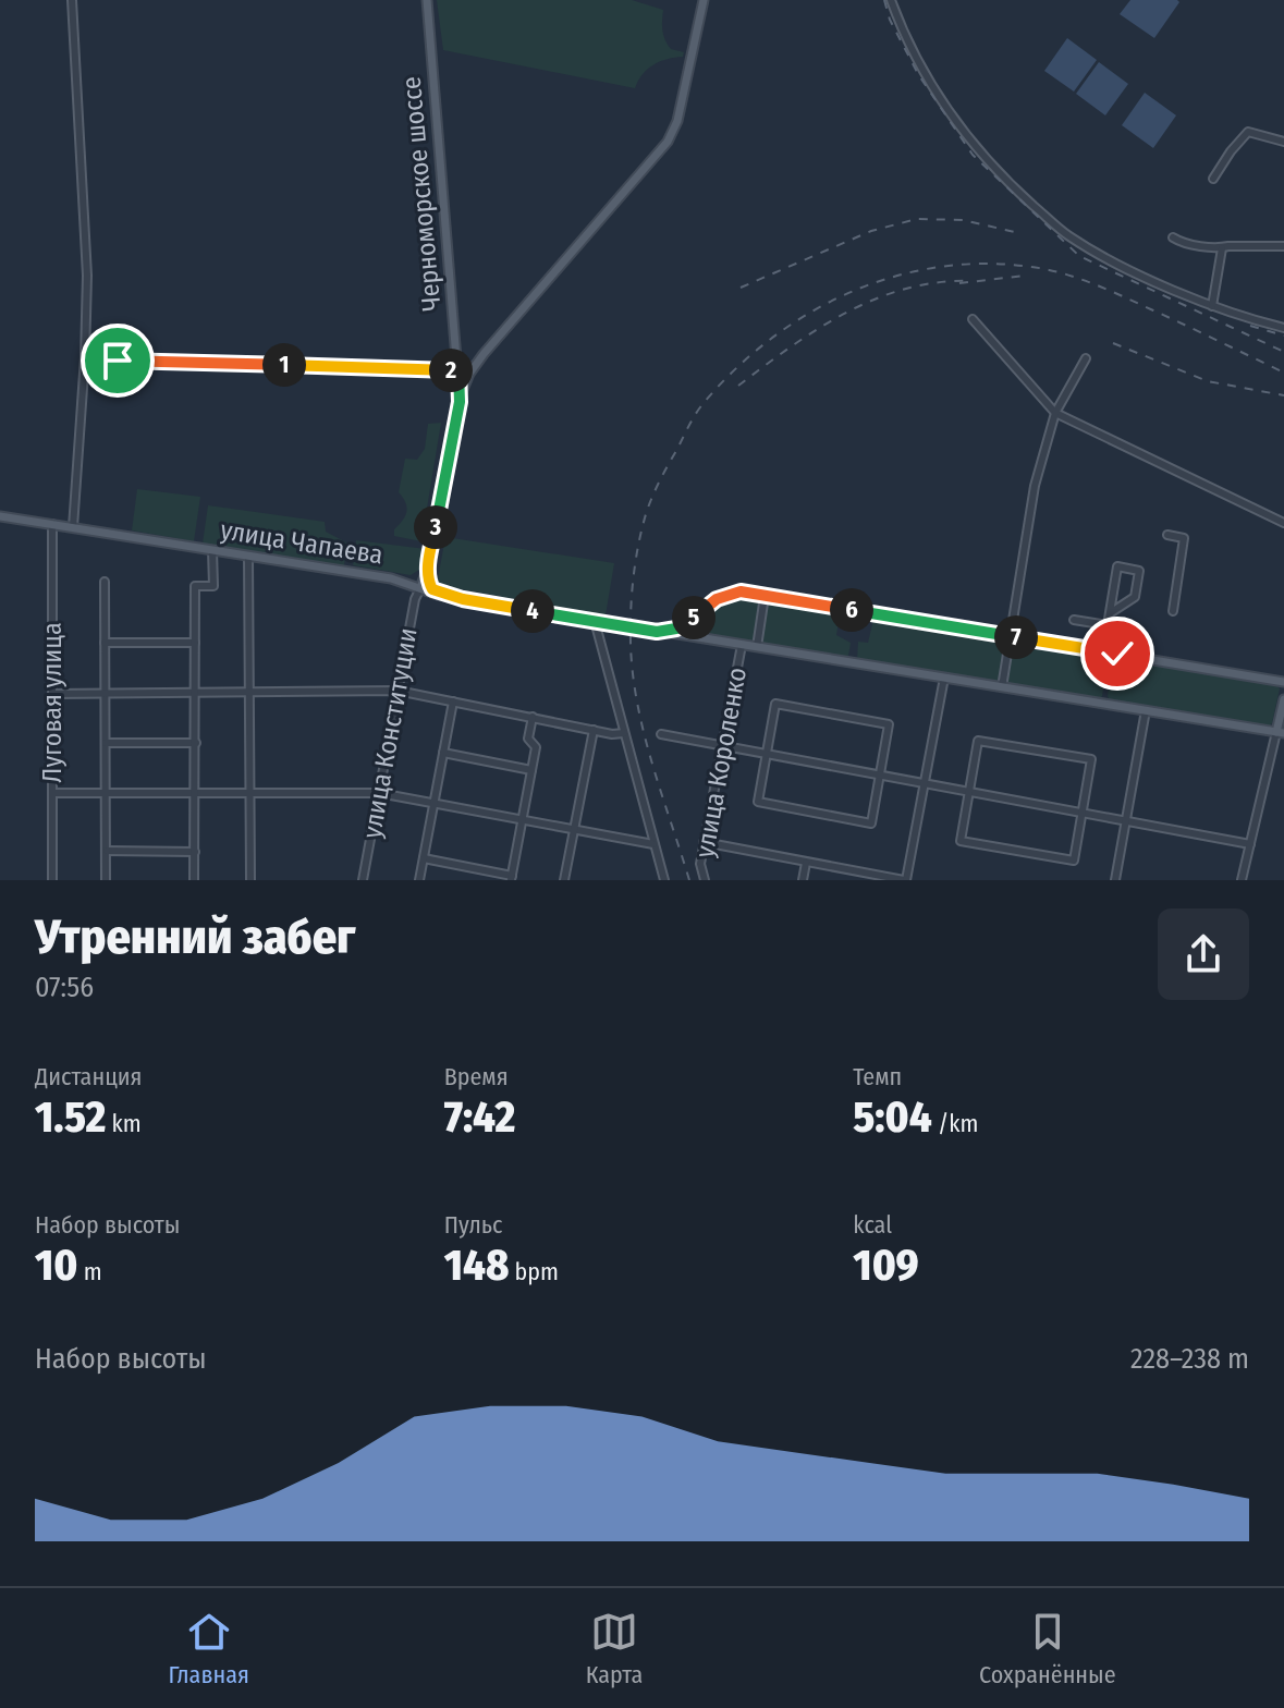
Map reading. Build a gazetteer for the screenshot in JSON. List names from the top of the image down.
{
  "streets": {
    "main road": ["Черноморское шоссе", "улица Чапаева"],
    "street": ["Луговая улица", "улица Конституции", "улица Короленко"]
  },
  "crossings": [
    ["Черноморское шоссе", "улица Чапаева"],
    ["Черноморское шоссе", "улица Конституции"],
    ["улица Чапаева", "Луговая улица"],
    ["улица Чапаева", "улица Конституции"],
    ["улица Чапаева", "улица Короленко"]
  ],
  "page": {
    "pins": [
      "1",
      "2",
      "3",
      "6",
      "4",
      "5",
      "7"
    ],
    "heading": ["Утренний забег", "07:56"],
    "stats": [
      ["Дистанция", "1.52 km"],
      ["Время", "7:42"],
      ["Темп", "5:04 /km"],
      ["Набор высоты", "10 m"],
      ["Пульс", "148 bpm"],
      ["kcal", "109"]
    ],
    "chart": ["Набор высоты", "228–238 m"],
    "tabs": ["Главная", "Карта", "Сохранённые"]
  }
}
